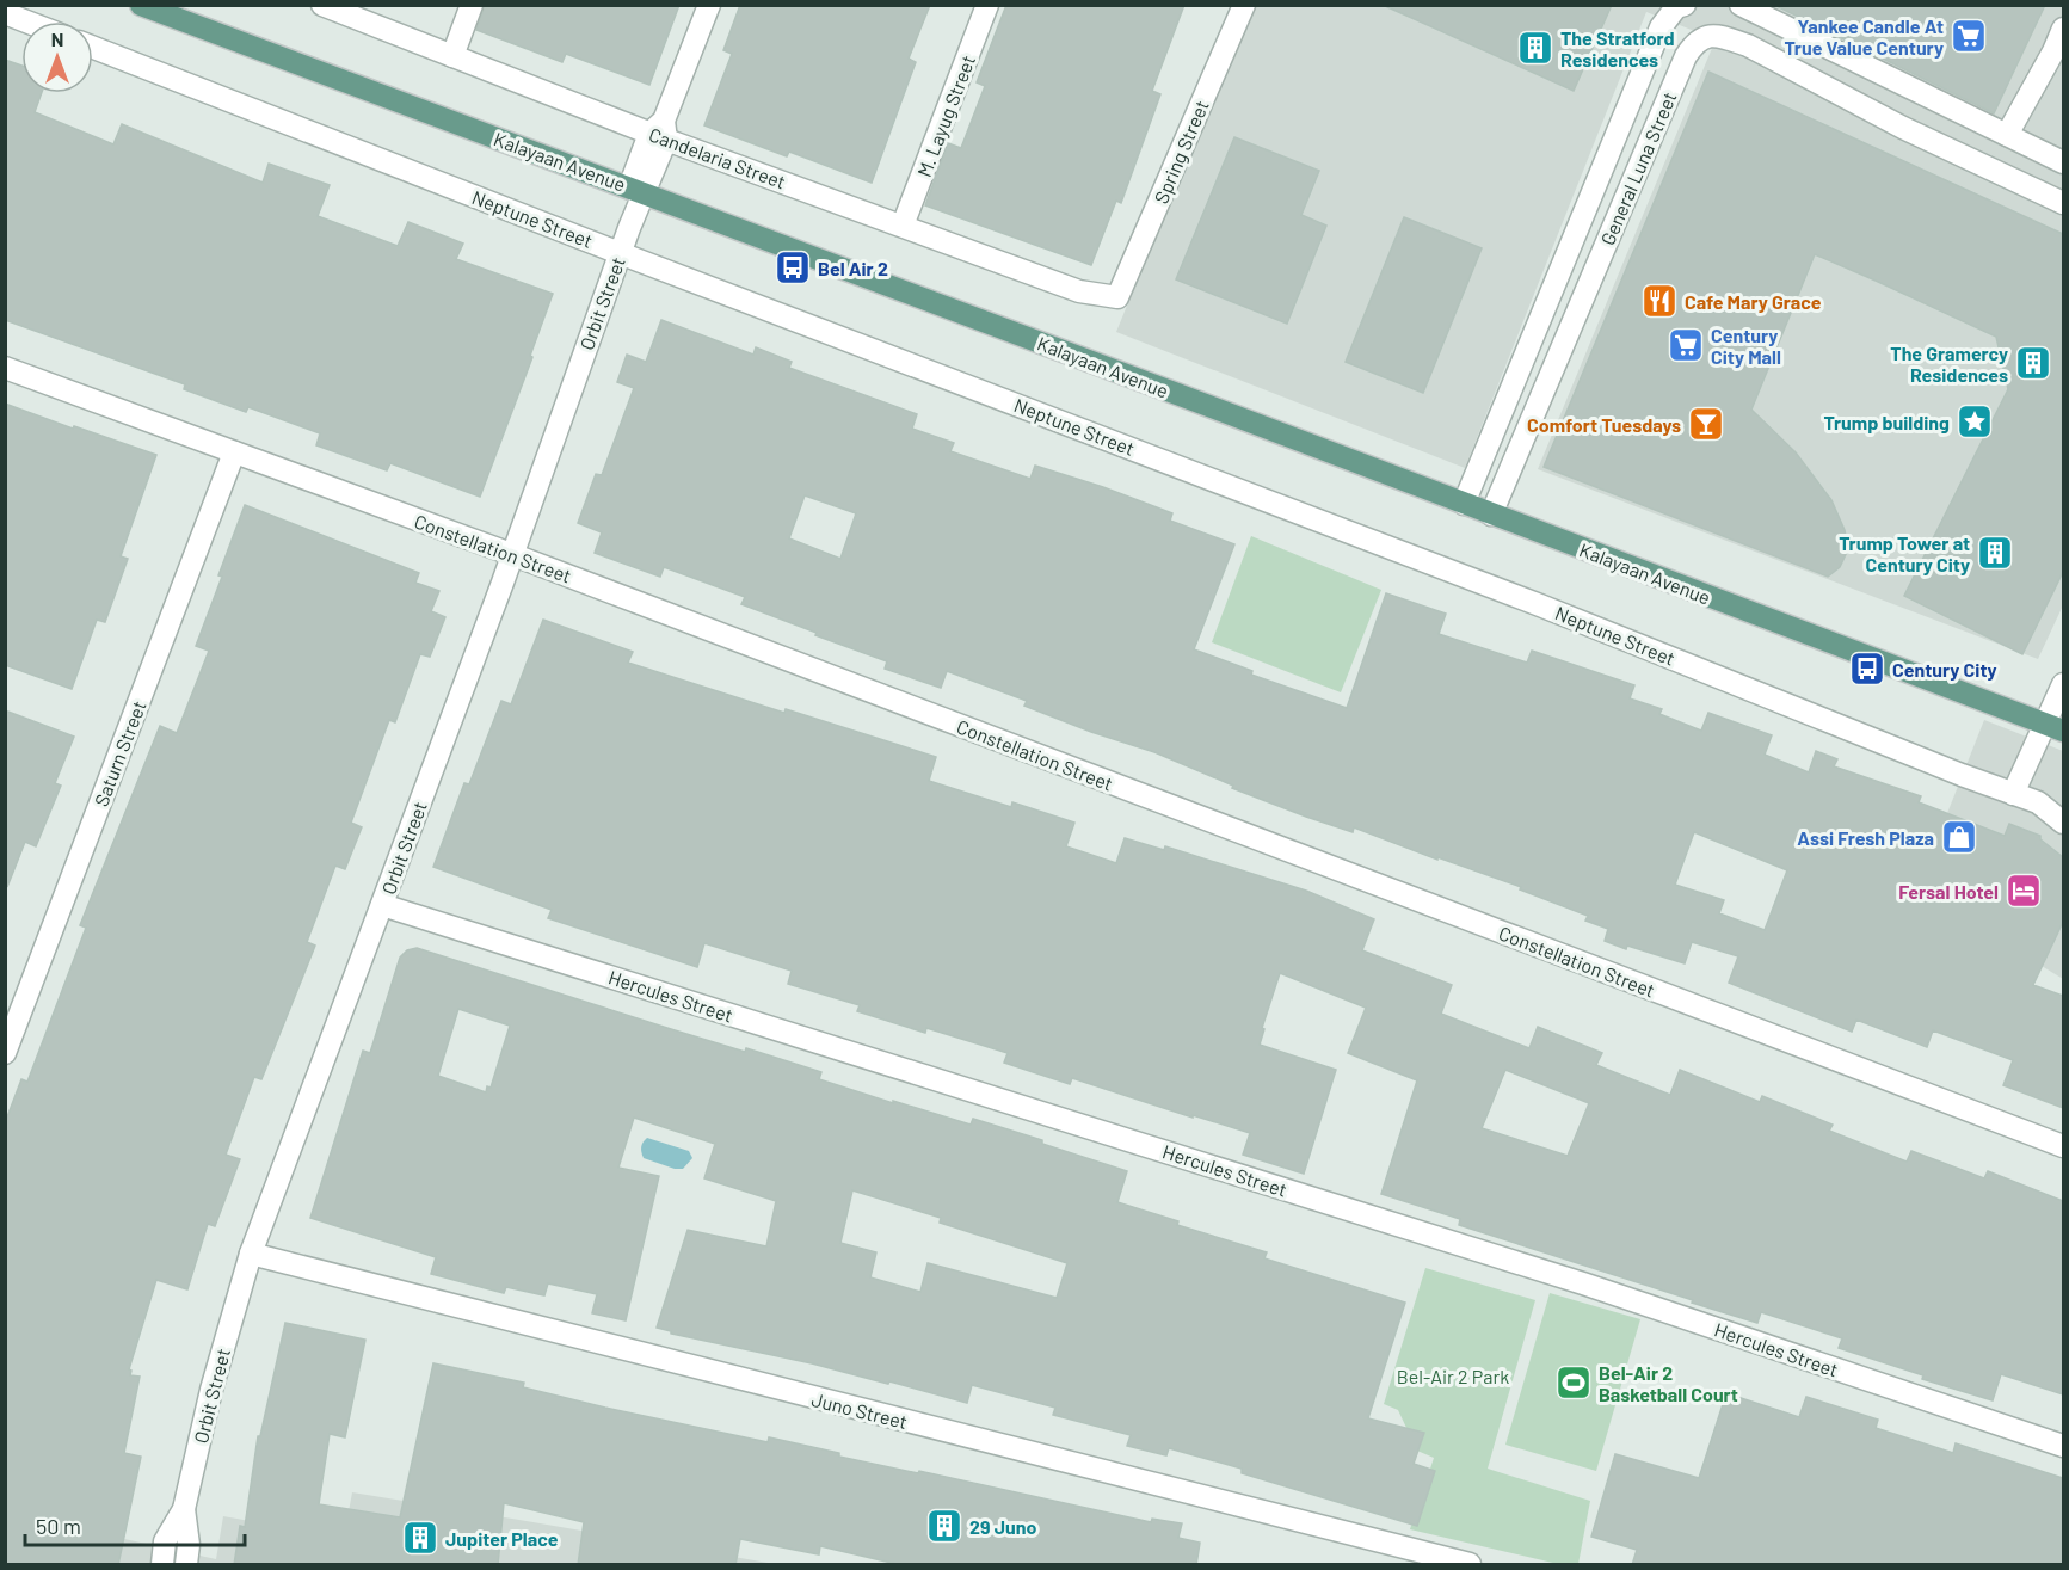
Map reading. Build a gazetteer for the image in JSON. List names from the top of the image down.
{
  "streets": {
    "main road": ["Kalayaan Avenue"],
    "street": [
      "M. Layug Street",
      "Spring Street",
      "Candelaria Street",
      "General Luna Street",
      "Neptune Street",
      "Orbit Street",
      "Constellation Street",
      "Saturn Street",
      "Hercules Street",
      "Juno Street"
    ]
  },
  "crossings": [
    ["M. Layug Street", "Candelaria Street"],
    ["Spring Street", "Candelaria Street"],
    ["Candelaria Street", "Orbit Street"],
    ["Kalayaan Avenue", "General Luna Street"],
    ["Kalayaan Avenue", "Orbit Street"],
    ["Neptune Street", "Orbit Street"],
    ["Orbit Street", "Constellation Street"],
    ["Orbit Street", "Hercules Street"],
    ["Orbit Street", "Juno Street"],
    ["Constellation Street", "Saturn Street"]
  ],
  "parks": ["Bel-Air 2 Park"],
  "places": {
    "supermarket": ["Yankee Candle At True Value Century", "Century City Mall"],
    "building": [
      "The Stratford Residences",
      "The Gramercy Residences",
      "Trump Tower at Century City",
      "29 Juno",
      "Jupiter Place"
    ],
    "bus stop": ["Bel Air 2", "Century City"],
    "restaurant": ["Cafe Mary Grace"],
    "place": ["Trump building"],
    "bar": ["Comfort Tuesdays"],
    "shop": ["Assi Fresh Plaza"],
    "hotel": ["Fersal Hotel"],
    "sports": ["Bel-Air 2 Basketball Court"]
  },
  "scale_bar": "50 m",
  "north": "top"
}
